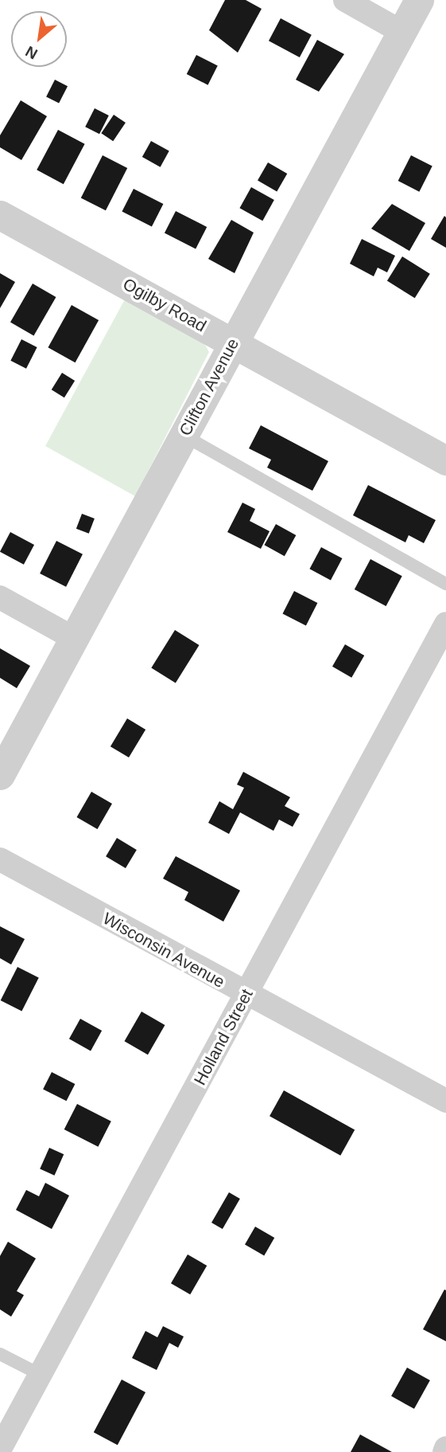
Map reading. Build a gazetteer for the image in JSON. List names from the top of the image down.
{
  "streets": {
    "street": [
      "Ogilby Road",
      "Clifton Avenue",
      "Wisconsin Avenue",
      "Holland Street"
    ]
  },
  "crossings": [
    ["Ogilby Road", "Clifton Avenue"],
    ["Wisconsin Avenue", "Holland Street"]
  ],
  "north": "bottom left"
}
